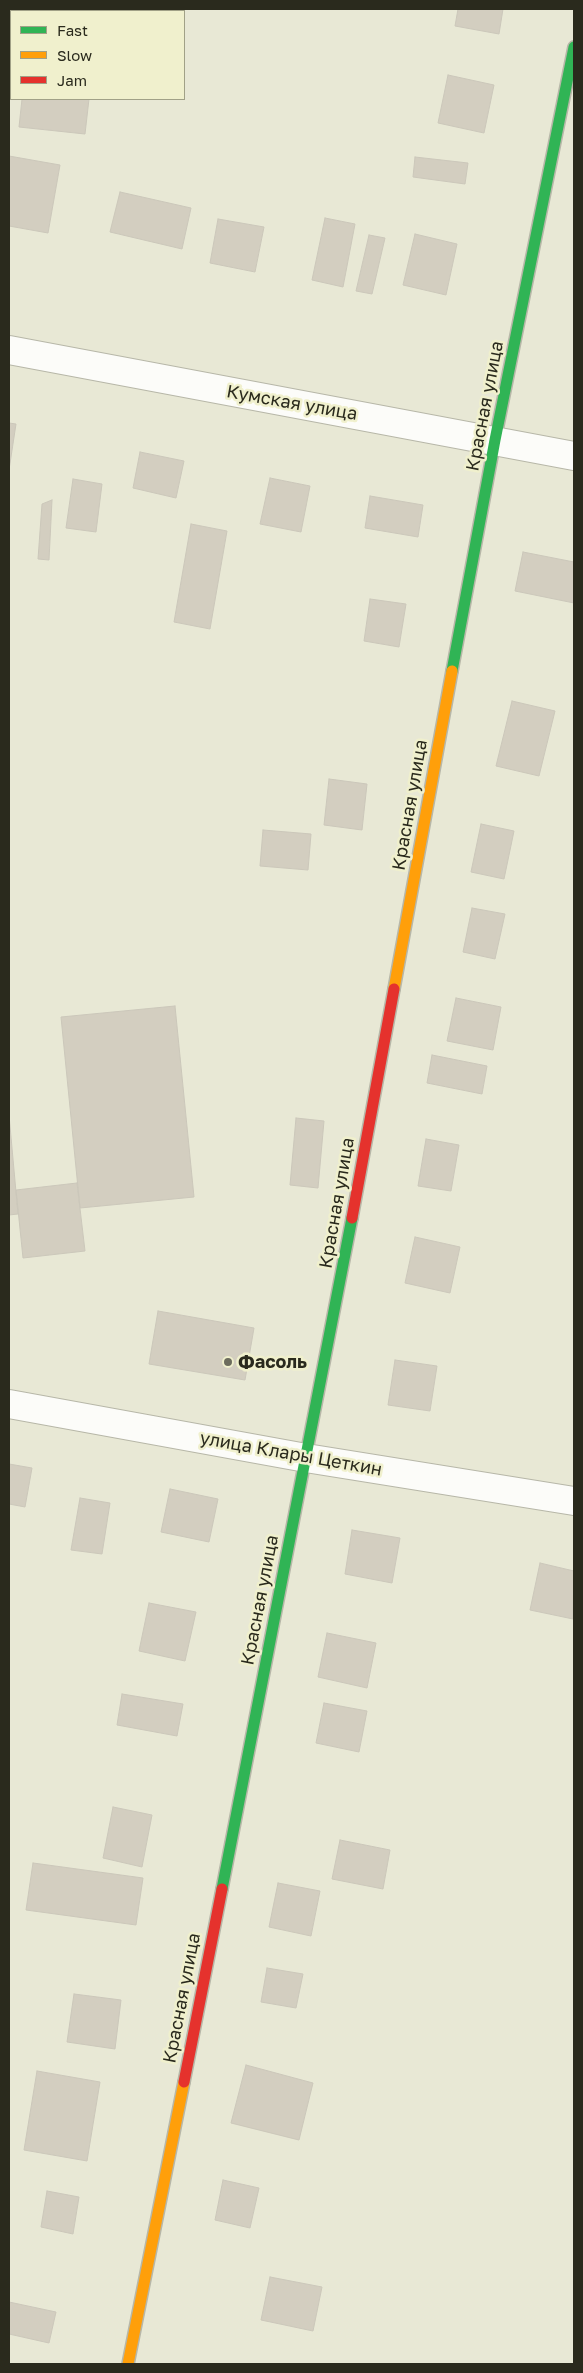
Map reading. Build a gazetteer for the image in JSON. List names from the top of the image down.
{
  "streets": {
    "street": ["Кумская улица", "Красная улица", "улица Клары Цеткин"]
  },
  "crossings": [
    ["Кумская улица", "Красная улица"],
    ["Красная улица", "улица Клары Цеткин"]
  ],
  "places": ["Фасоль"],
  "legend": ["Fast", "Slow", "Jam"]
}
